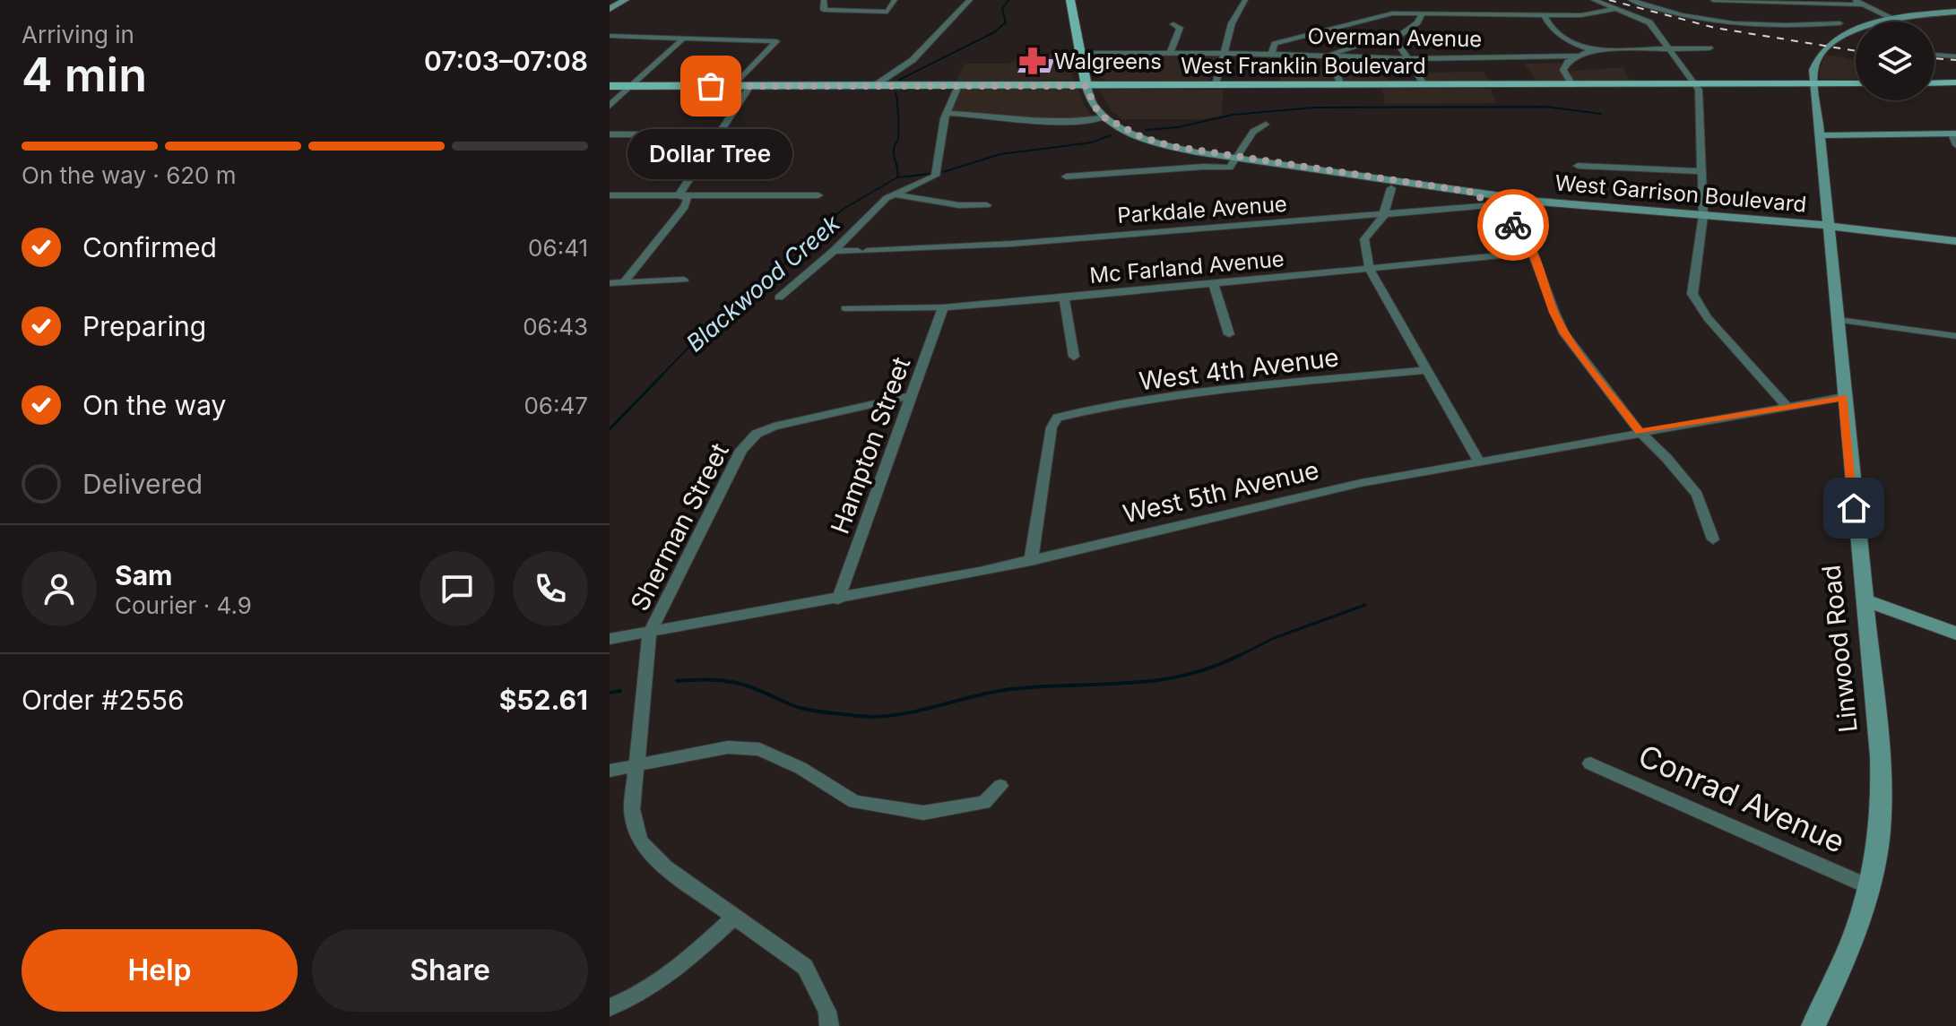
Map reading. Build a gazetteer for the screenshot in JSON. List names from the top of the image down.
{
  "streets": {
    "main road": ["West Franklin Boulevard", "West Garrison Boulevard", "Linwood Road"],
    "street": [
      "Overman Avenue",
      "Parkdale Avenue",
      "Mc Farland Avenue",
      "West 4th Avenue",
      "Hampton Street",
      "West 5th Avenue",
      "Sherman Street",
      "Conrad Avenue"
    ]
  },
  "crossings": [
    ["West Franklin Boulevard", "Linwood Road"],
    ["West Garrison Boulevard", "Parkdale Avenue"],
    ["West Garrison Boulevard", "Linwood Road"],
    ["Mc Farland Avenue", "Hampton Street"],
    ["West 4th Avenue", "West 5th Avenue"],
    ["Hampton Street", "West 5th Avenue"],
    ["Hampton Street", "Sherman Street"],
    ["West 5th Avenue", "Sherman Street"],
    ["West 5th Avenue", "Linwood Road"],
    ["Linwood Road", "Conrad Avenue"]
  ],
  "water": ["Blackwood Creek"],
  "places": {
    "pharmacy": ["Walgreens"],
    "other": ["Dollar Tree"]
  },
  "page": {
    "heading": ["4 min", "Arriving in", "07:03–07:08"],
    "panel": [
      "Sam",
      "Courier · 4.9",
      "Order #2556",
      "$52.61"
    ],
    "bar": "On the way · 620 m",
    "bubble": "Dollar Tree",
    "list": [
      ["Confirmed", "06:41"],
      ["Preparing", "06:43"],
      ["On the way", "06:47"],
      "Delivered"
    ],
    "buttons": ["Help", "Share"]
  }
}
